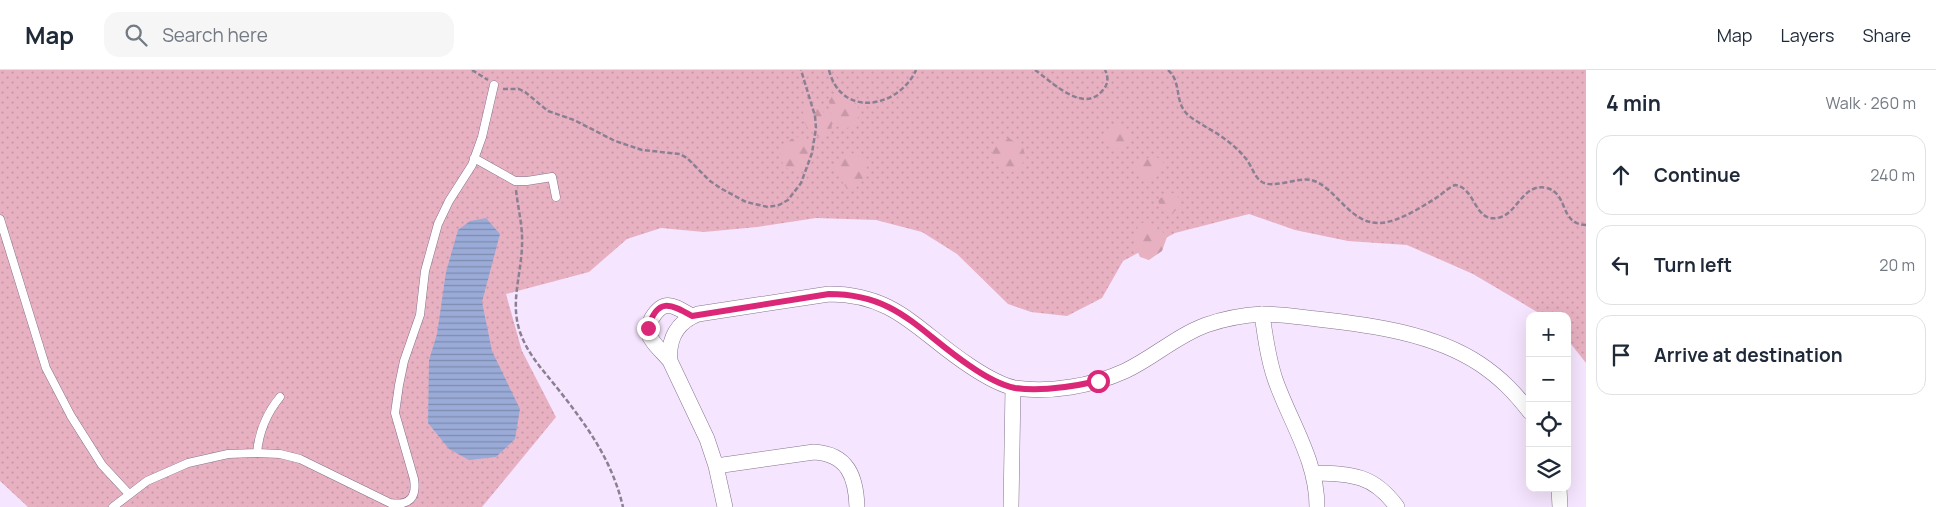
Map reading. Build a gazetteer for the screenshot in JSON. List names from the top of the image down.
{
  "page": {
    "header": "Map",
    "search": "Search here",
    "nav": ["Map", "Layers", "Share"],
    "heading": ["4 min", "Walk · 260 m"],
    "list": [
      ["Continue", "240 m"],
      ["Turn left", "20 m"],
      "Arrive at destination"
    ],
    "map_buttons": ["+", "−"]
  }
}
